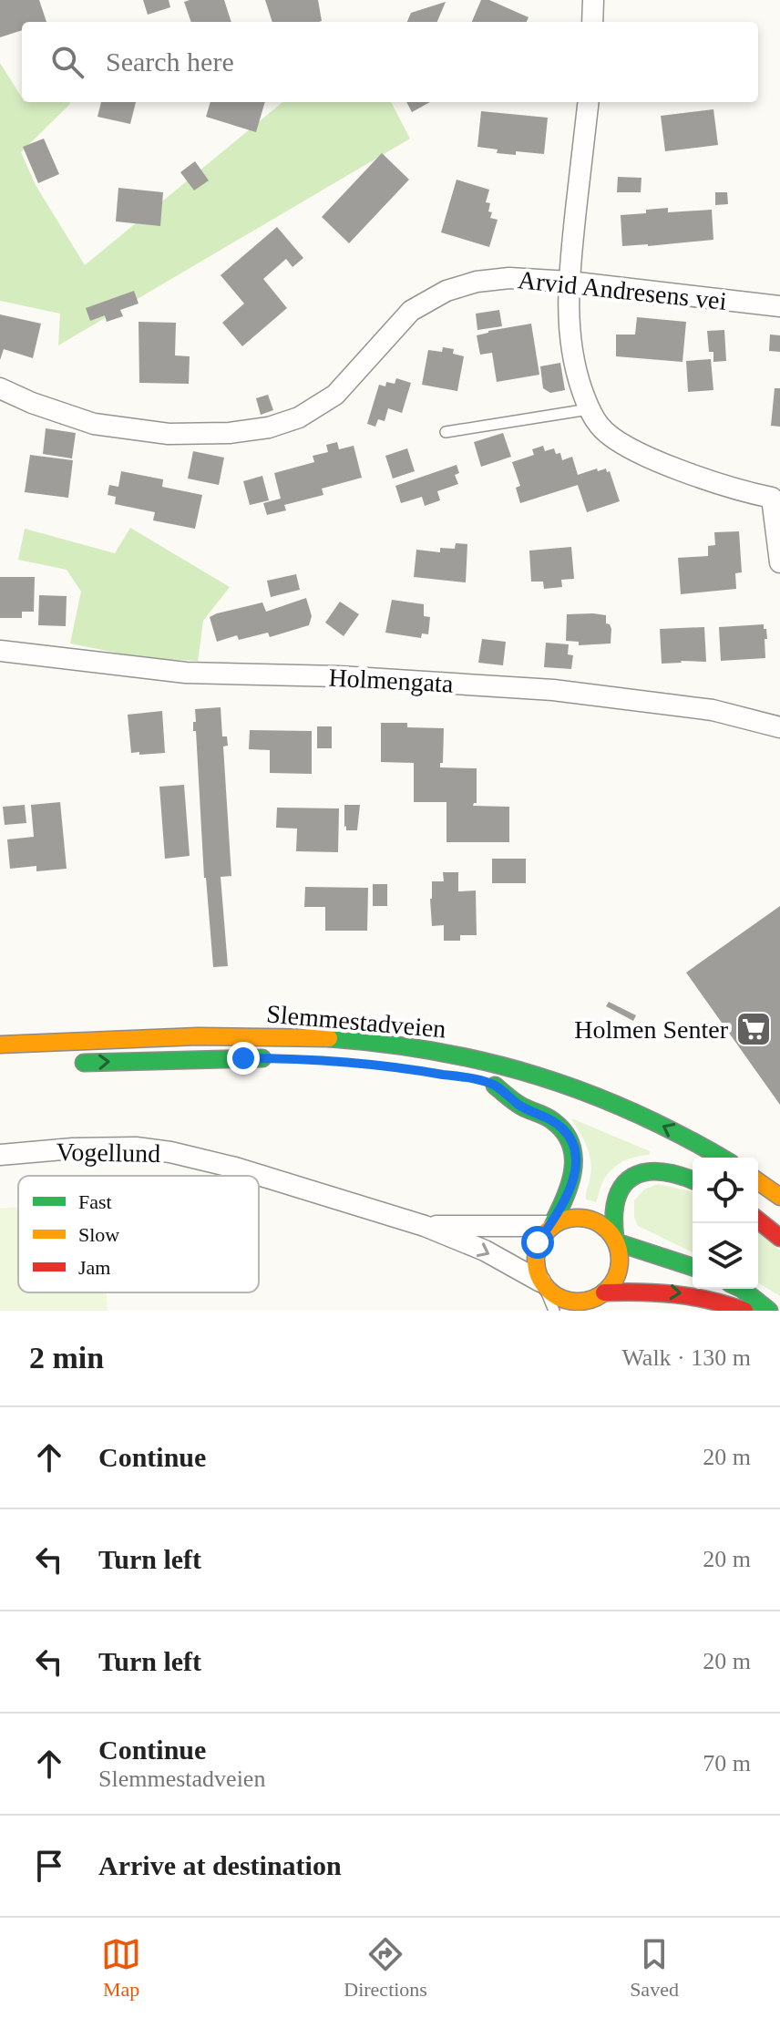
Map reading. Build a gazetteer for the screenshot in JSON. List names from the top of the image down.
{
  "streets": {
    "main road": ["Slemmestadveien"],
    "street": ["Arvid Andresens vei", "Holmengata", "Vogellund"]
  },
  "places": {
    "supermarket": ["Holmen Senter"]
  },
  "legend": ["Fast", "Slow", "Jam"],
  "page": {
    "search": "Search here",
    "heading": ["2 min", "Walk · 130 m"],
    "list": [
      ["Continue", "20 m"],
      ["Turn left", "20 m"],
      ["Turn left", "20 m"],
      ["Continue", "Slemmestadveien", "70 m"],
      "Arrive at destination"
    ],
    "nav": ["Map", "Directions", "Saved"]
  }
}
